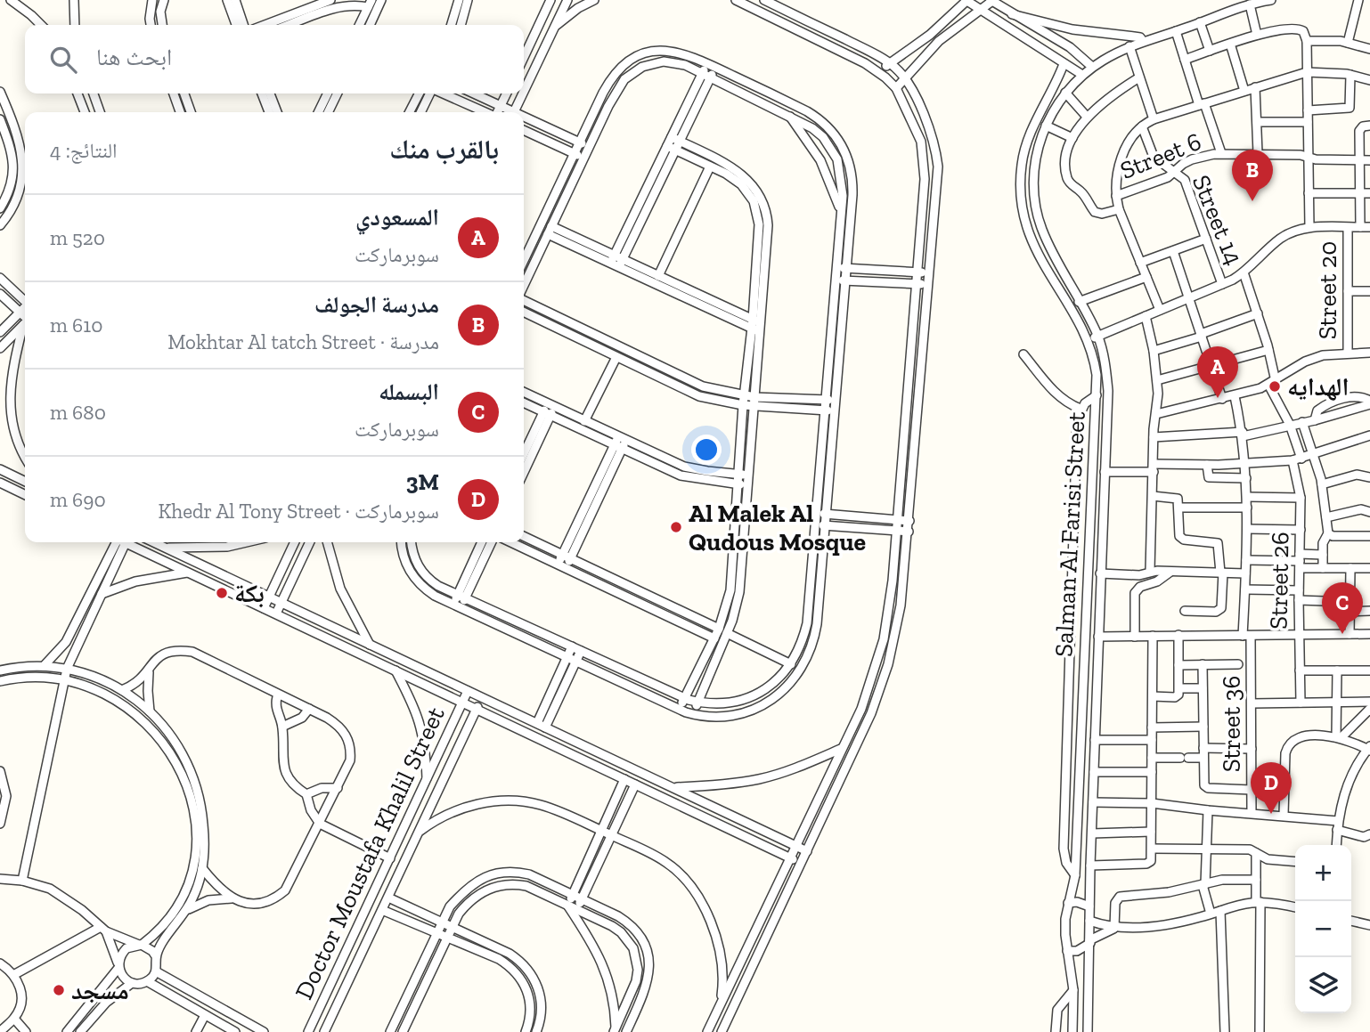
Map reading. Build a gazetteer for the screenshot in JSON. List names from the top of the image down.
{
  "streets": {
    "street": [
      "Street 6",
      "Street 14",
      "Street 20",
      "Salman Al Farisi Street",
      "Street 26",
      "Street 36",
      "Doctor Moustafa Khalil Street"
    ]
  },
  "crossings": [
    ["Street 6", "Street 14"]
  ],
  "places": [
    "الهدايه",
    "Al Malek Al Qudous Mosque",
    "بكة",
    "مسجد"
  ],
  "page": {
    "search": "ابحث هنا",
    "heading": ["بالقرب منك", "النتائج: 4"],
    "pins": [
      "B",
      "A",
      "C",
      "D"
    ],
    "list": [
      {
        "mark": "A",
        "name": "المسعودي",
        "note": "سوبرماركت",
        "value": "520 m"
      },
      {
        "mark": "B",
        "name": "مدرسة الجولف",
        "note": "مدرسة · Mokhtar Al tatch Street",
        "value": "610 m"
      },
      {
        "mark": "C",
        "name": "البسمله",
        "note": "سوبرماركت",
        "value": "680 m"
      },
      {
        "mark": "D",
        "name": "3M",
        "note": "سوبرماركت · Khedr Al Tony Street",
        "value": "690 m"
      }
    ],
    "map_buttons": ["+", "−"]
  }
}
